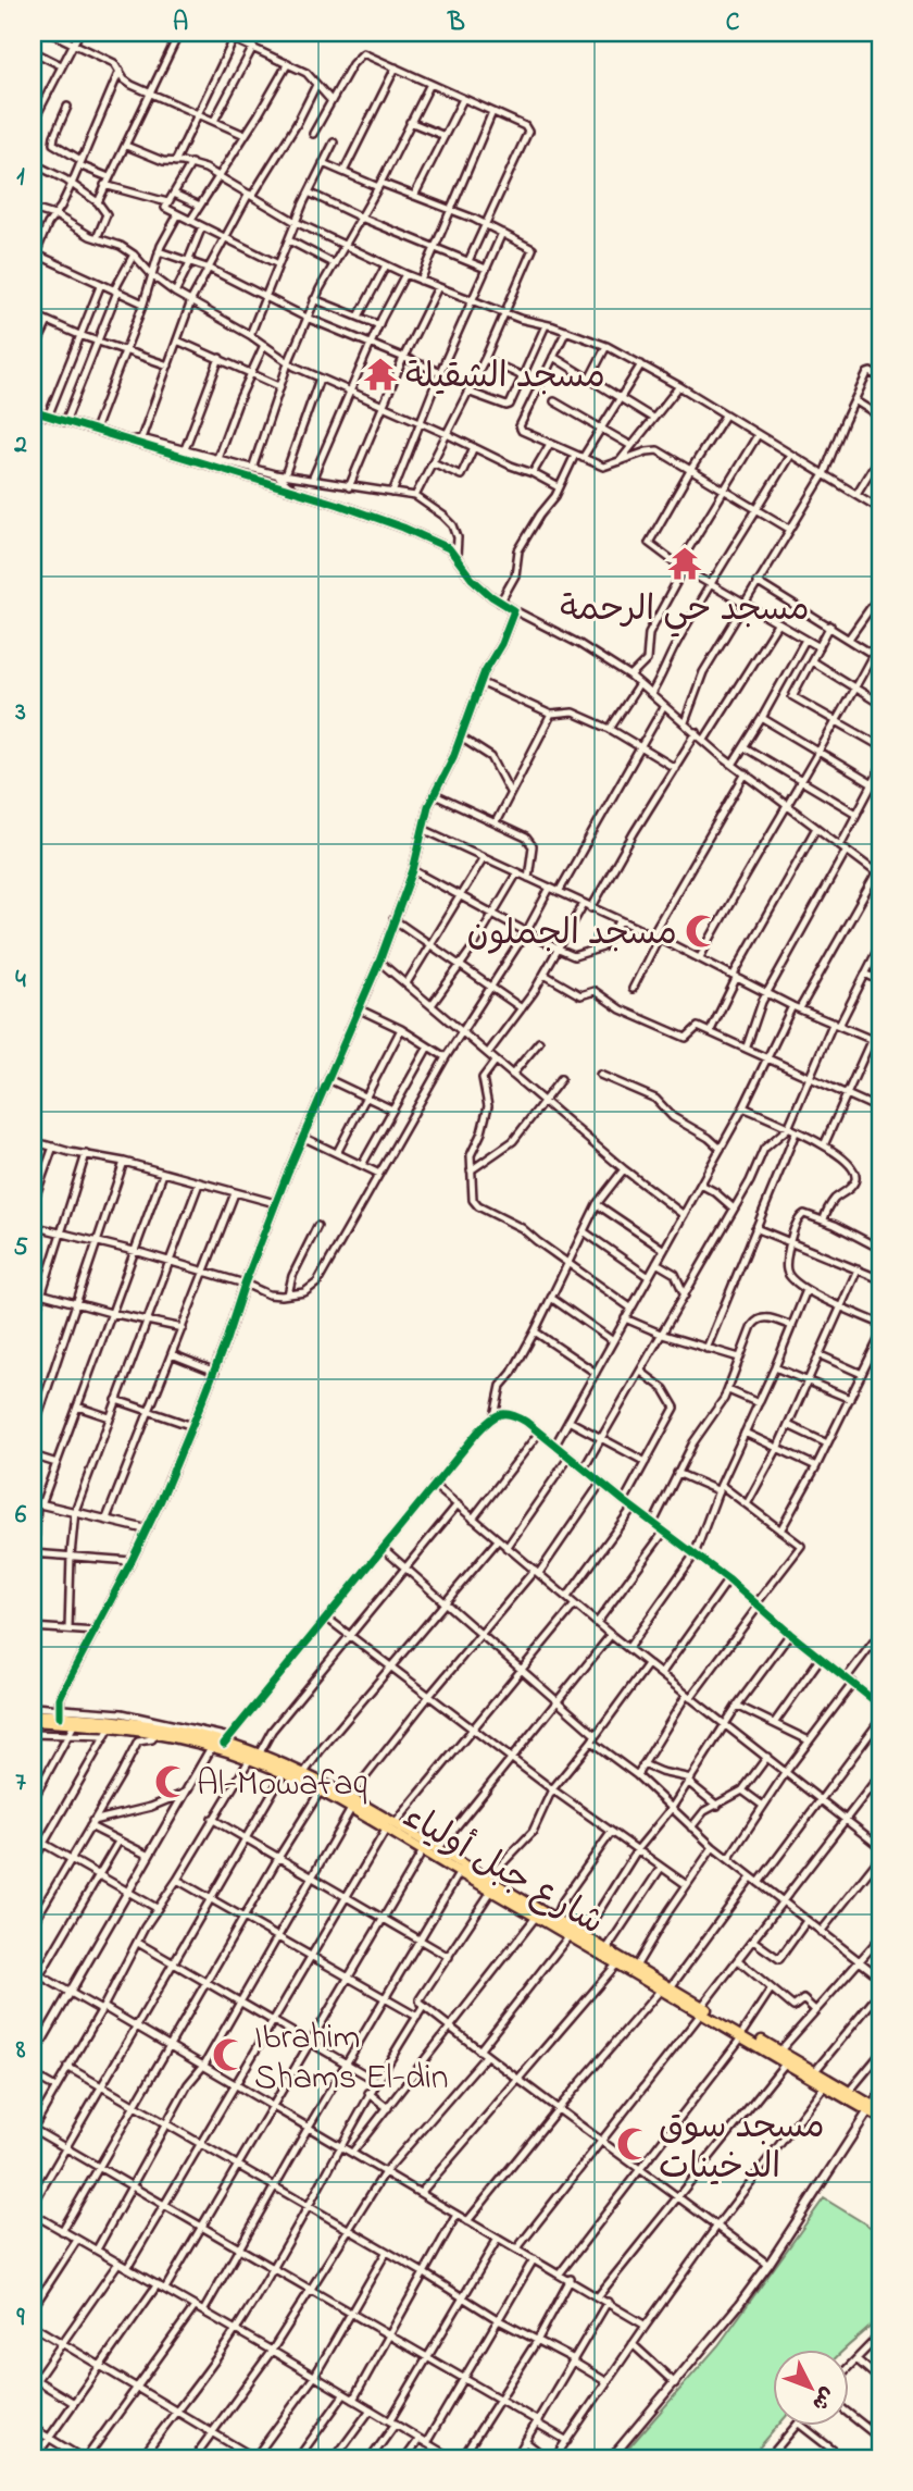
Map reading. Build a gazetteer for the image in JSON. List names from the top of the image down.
{
  "streets": {
    "main road": ["شارع جبل أولياء"]
  },
  "places": {
    "temple": ["مسجد الشقيلة", "مسجد حي الرحمة"],
    "mosque": [
      "مسجد الجملون",
      "Al-Mowafaq",
      "Ibrahim Shams El-din",
      "مسجد سوق الدخينات"
    ]
  },
  "north": "bottom right",
  "grid": {
    "columns": ["A", "B", "C"],
    "rows": [
      "1",
      "2",
      "3",
      "4",
      "5",
      "6",
      "7",
      "8",
      "9"
    ]
  }
}
